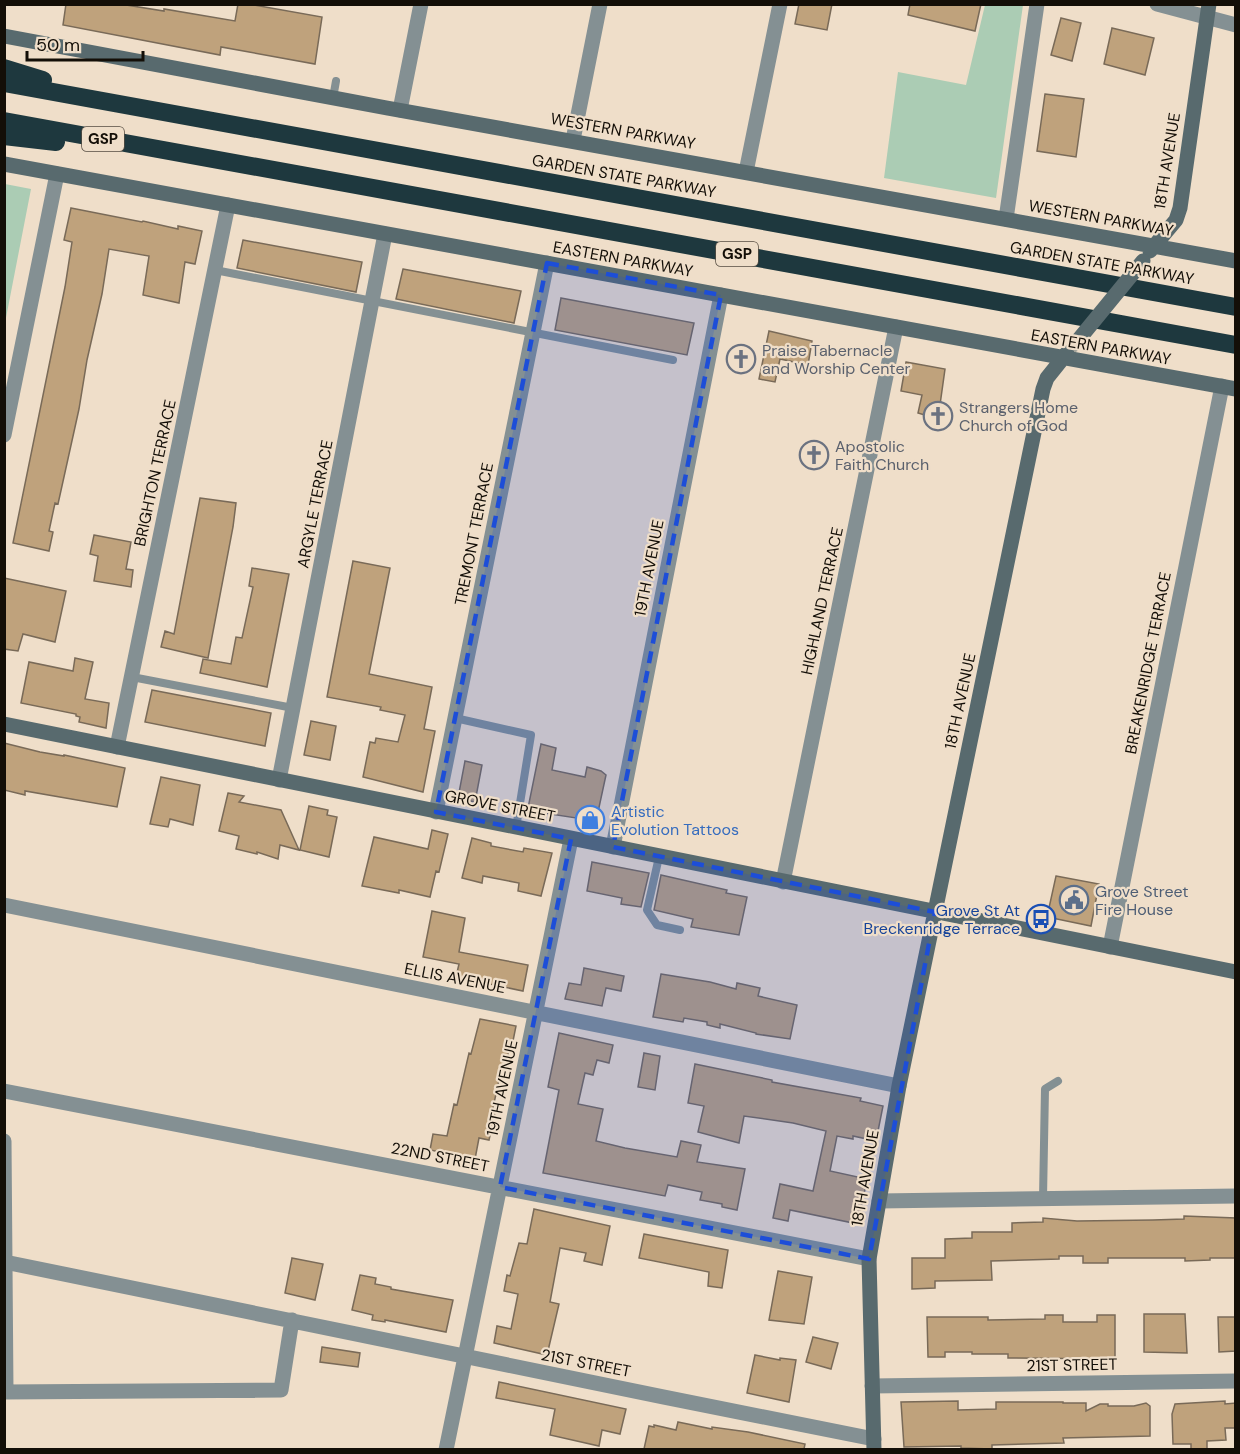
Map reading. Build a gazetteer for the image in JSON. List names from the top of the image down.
{
  "streets": {
    "highway": ["GSP", "GARDEN STATE PARKWAY"],
    "main road": [
      "WESTERN PARKWAY",
      "18TH AVENUE",
      "EASTERN PARKWAY",
      "GROVE STREET"
    ],
    "street": [
      "BRIGHTON TERRACE",
      "ARGYLE TERRACE",
      "TREMONT TERRACE",
      "19TH AVENUE",
      "HIGHLAND TERRACE",
      "BREAKENRIDGE TERRACE",
      "ELLIS AVENUE",
      "22ND STREET",
      "21ST STREET"
    ]
  },
  "crossings": [
    ["WESTERN PARKWAY", "18TH AVENUE"],
    ["18TH AVENUE", "EASTERN PARKWAY"],
    ["18TH AVENUE", "GROVE STREET"],
    ["18TH AVENUE", "ELLIS AVENUE"],
    ["18TH AVENUE", "22ND STREET"],
    ["18TH AVENUE", "21ST STREET"],
    ["EASTERN PARKWAY", "BRIGHTON TERRACE"],
    ["EASTERN PARKWAY", "ARGYLE TERRACE"],
    ["EASTERN PARKWAY", "TREMONT TERRACE"],
    ["EASTERN PARKWAY", "19TH AVENUE"],
    ["EASTERN PARKWAY", "HIGHLAND TERRACE"],
    ["EASTERN PARKWAY", "BREAKENRIDGE TERRACE"],
    ["BRIGHTON TERRACE", "GROVE STREET"],
    ["ARGYLE TERRACE", "GROVE STREET"],
    ["TREMONT TERRACE", "GROVE STREET"],
    ["19TH AVENUE", "GROVE STREET"],
    ["19TH AVENUE", "ELLIS AVENUE"],
    ["19TH AVENUE", "22ND STREET"],
    ["19TH AVENUE", "21ST STREET"],
    ["HIGHLAND TERRACE", "GROVE STREET"],
    ["BREAKENRIDGE TERRACE", "GROVE STREET"]
  ],
  "places": {
    "church": ["Praise Tabernacle and Worship Center", "Strangers Home Church of God", "Apostolic Faith Church"],
    "shop": ["Artistic Evolution Tattoos"],
    "public building": ["Grove Street Fire House"],
    "bus stop": ["Grove St At Breckenridge Terrace"]
  },
  "scale_bar": "50 m"
}
